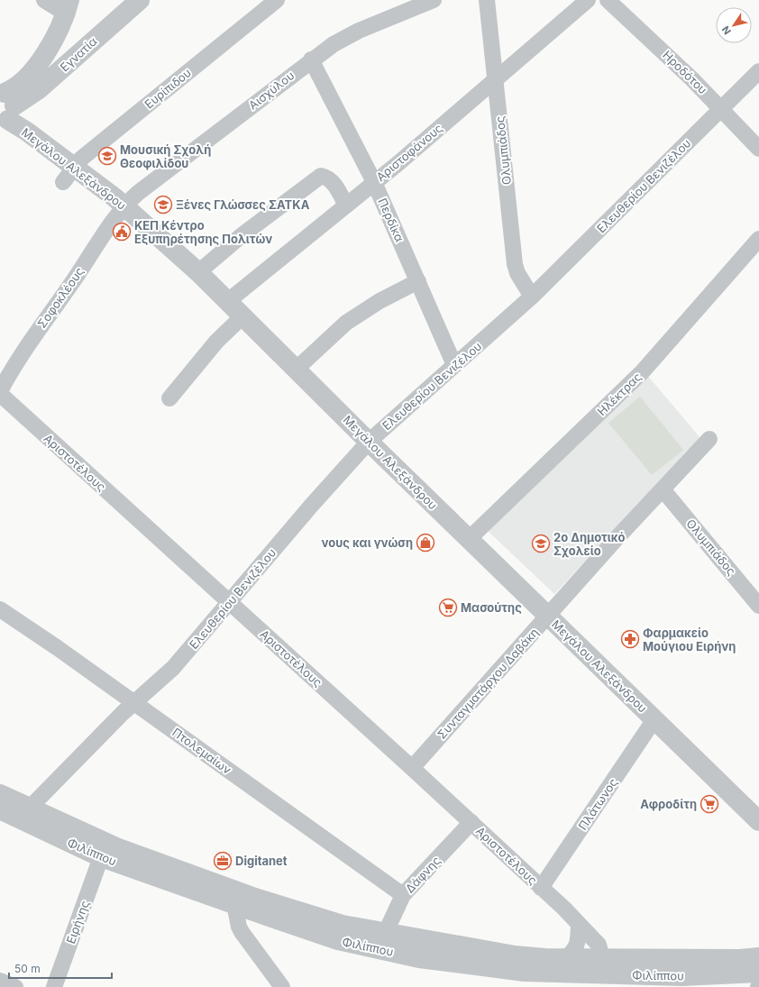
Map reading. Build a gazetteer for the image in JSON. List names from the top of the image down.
{
  "streets": {
    "street": [
      "Εγνατία",
      "Ηροδότου",
      "Ευρίπιδου",
      "Αισχύλου",
      "Ολυμπιάδος",
      "Αριστοφάνους",
      "Μεγάλου Αλεξάνδρου",
      "Ελευθερίου Βενιζέλου",
      "Περδίκα",
      "Σοφοκλέους",
      "Ηλέκτρας",
      "Αριστοτέλους",
      "Συνταγματάρχου Δαβάκη",
      "Πτολεμαίων",
      "Πλάτωνος",
      "Φιλίππου",
      "Δάφνης",
      "Ειρήνης"
    ]
  },
  "crossings": [
    ["Εγνατία", "Μεγάλου Αλεξάνδρου"],
    ["Ηροδότου", "Ελευθερίου Βενιζέλου"],
    ["Ευρίπιδου", "Μεγάλου Αλεξάνδρου"],
    ["Αισχύλου", "Μεγάλου Αλεξάνδρου"],
    ["Αισχύλου", "Περδίκα"],
    ["Αισχύλου", "Σοφοκλέους"],
    ["Ολυμπιάδος", "Αριστοφάνους"],
    ["Ολυμπιάδος", "Ελευθερίου Βενιζέλου"],
    ["Ολυμπιάδος", "Συνταγματάρχου Δαβάκη"],
    ["Αριστοφάνους", "Μεγάλου Αλεξάνδρου"],
    ["Αριστοφάνους", "Περδίκα"],
    ["Μεγάλου Αλεξάνδρου", "Ελευθερίου Βενιζέλου"],
    ["Μεγάλου Αλεξάνδρου", "Σοφοκλέους"],
    ["Μεγάλου Αλεξάνδρου", "Ηλέκτρας"],
    ["Μεγάλου Αλεξάνδρου", "Συνταγματάρχου Δαβάκη"],
    ["Μεγάλου Αλεξάνδρου", "Πλάτωνος"],
    ["Ελευθερίου Βενιζέλου", "Περδίκα"],
    ["Ελευθερίου Βενιζέλου", "Αριστοτέλους"],
    ["Ελευθερίου Βενιζέλου", "Πτολεμαίων"],
    ["Ελευθερίου Βενιζέλου", "Φιλίππου"],
    ["Αριστοτέλους", "Συνταγματάρχου Δαβάκη"],
    ["Αριστοτέλους", "Πλάτωνος"],
    ["Αριστοτέλους", "Φιλίππου"],
    ["Αριστοτέλους", "Δάφνης"],
    ["Πτολεμαίων", "Δάφνης"],
    ["Φιλίππου", "Δάφνης"],
    ["Φιλίππου", "Ειρήνης"]
  ],
  "places": {
    "school or university": ["Μουσική Σχολή Θεοφιλίδου", "Ξένες Γλώσσες ΣΑΤΚΑ", "2ο Δημοτικό Σχολείο"],
    "public building": ["ΚΕΠ Κέντρο Εξυπηρέτησης Πολιτών"],
    "shop": ["νους και γνώση"],
    "supermarket": ["Μασούτης", "Αφροδίτη"],
    "pharmacy": ["Φαρμακείο Μούγιου Ειρήνη"],
    "office": ["Digitanet"]
  },
  "scale_bar": "50 m",
  "north": "bottom left"
}
